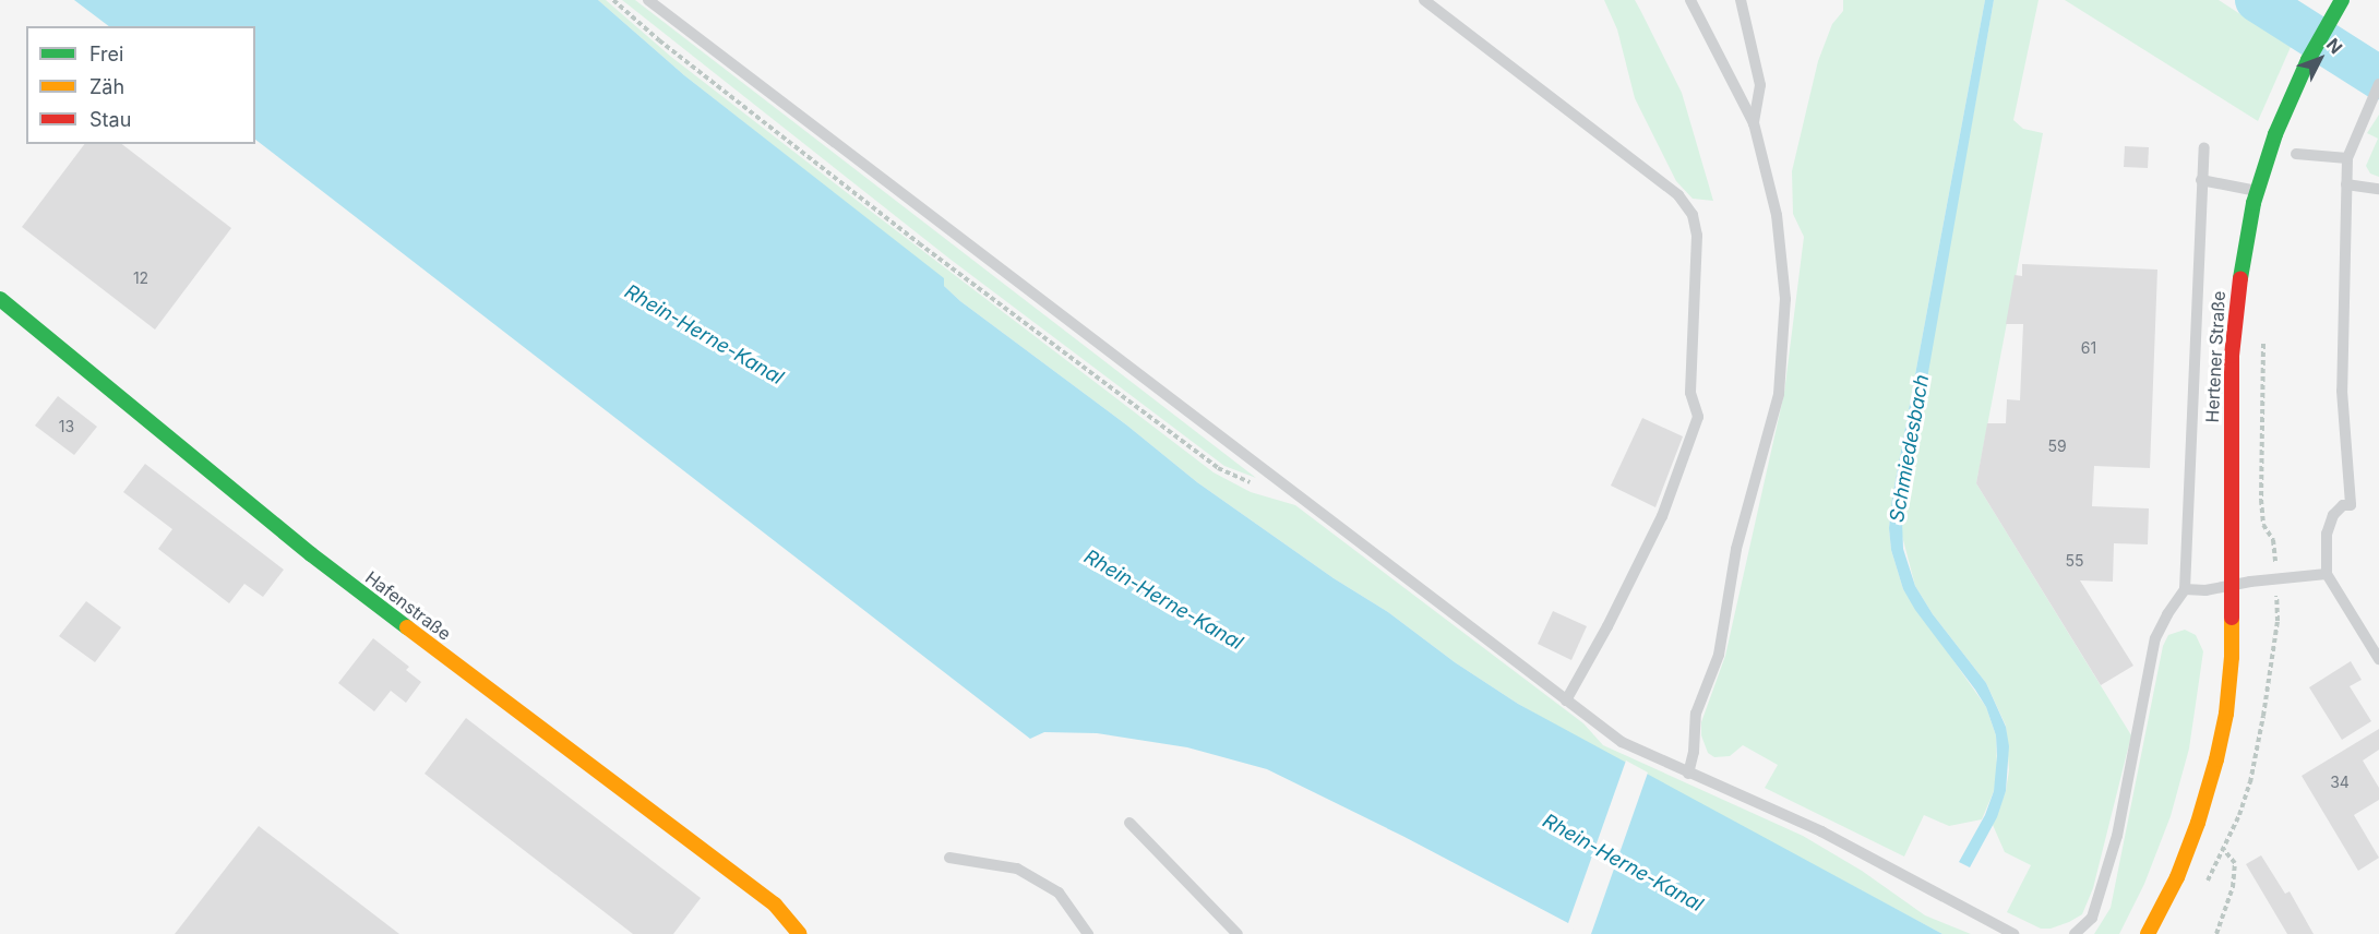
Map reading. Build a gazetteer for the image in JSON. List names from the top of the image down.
{
  "streets": {
    "street": ["Hertener Straße", "Hafenstraße"]
  },
  "water": ["Rhein-Herne-Kanal", "Schmiedesbach"],
  "house_numbers": [
    "12",
    "61",
    "13",
    "59",
    "55",
    "34"
  ],
  "legend": ["Frei", "Zäh", "Stau"],
  "north": "top right"
}
